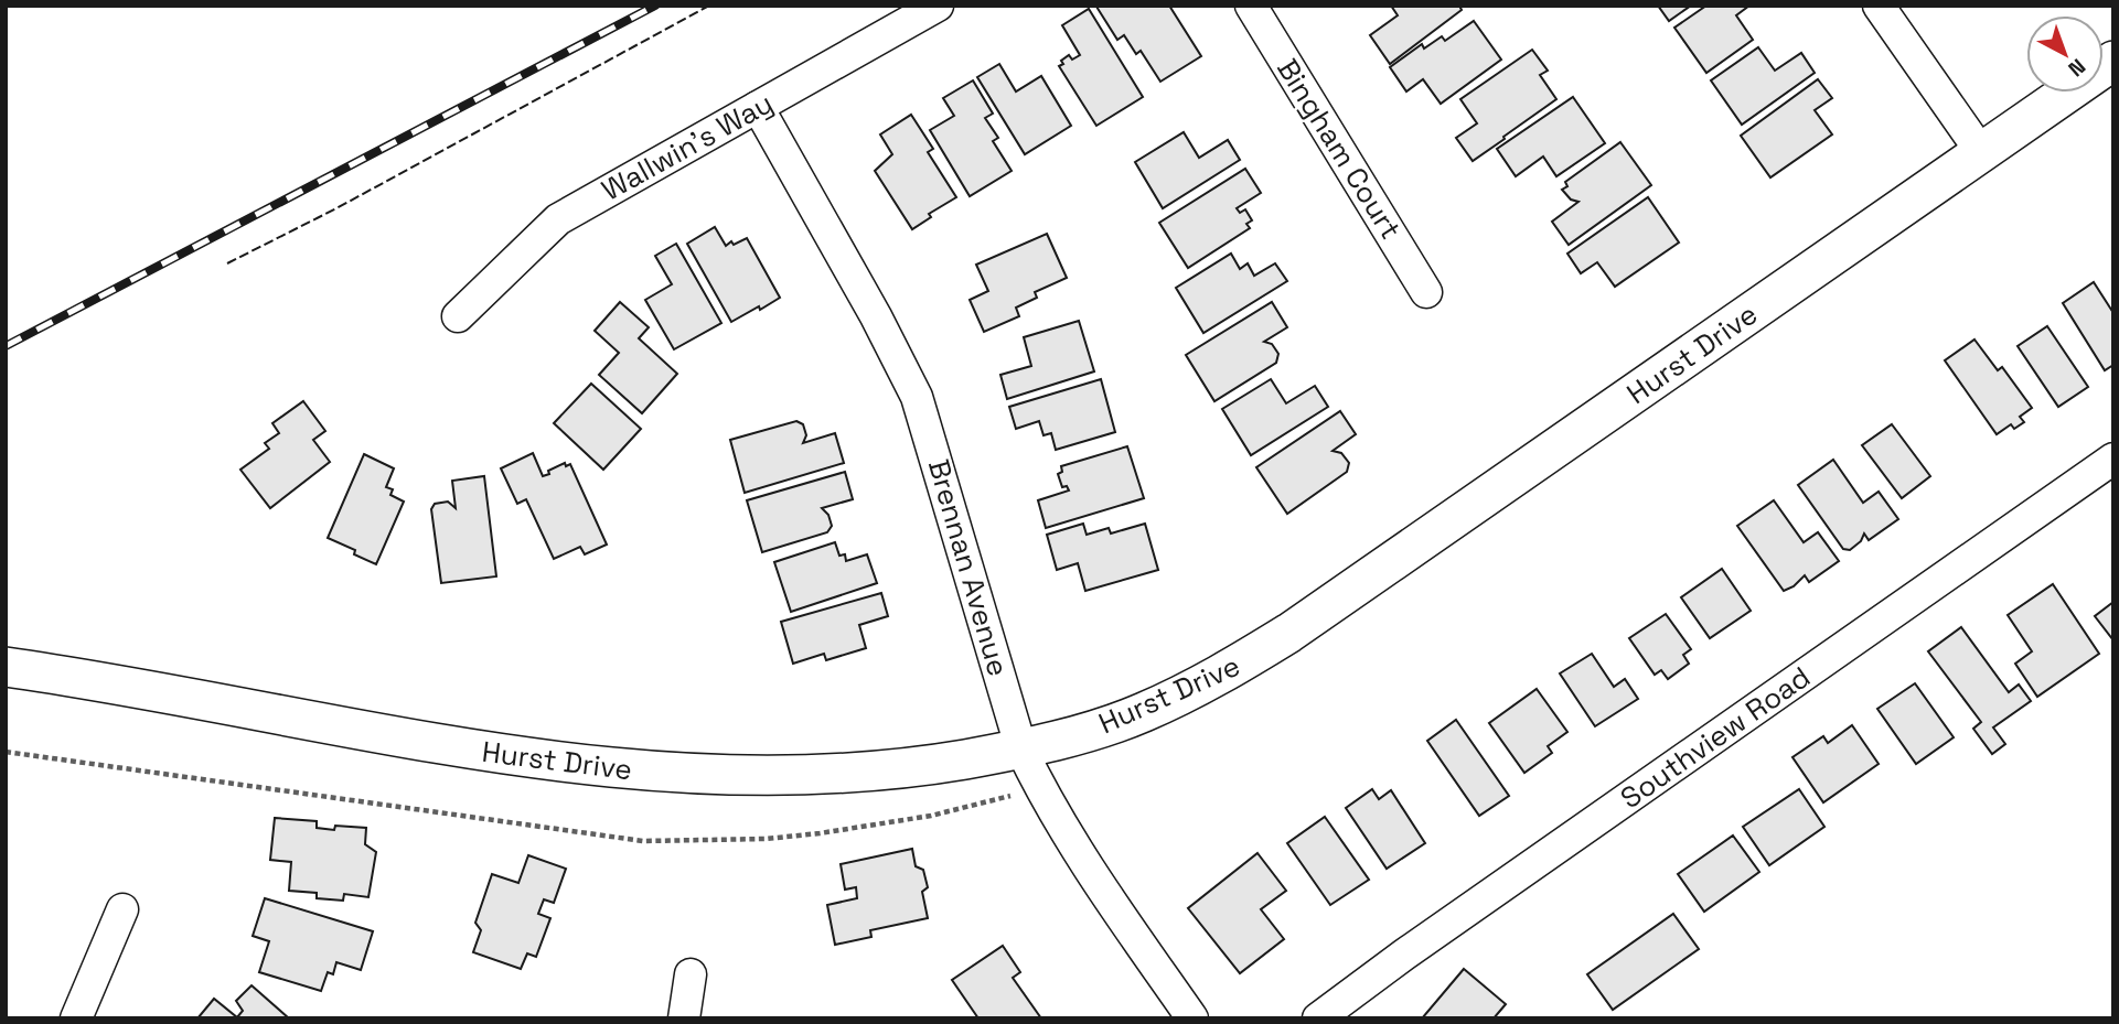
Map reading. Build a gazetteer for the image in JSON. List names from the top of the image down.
{
  "streets": {
    "street": [
      "Wallwin's Way",
      "Bingham Court",
      "Hurst Drive",
      "Brennan Avenue",
      "Southview Road"
    ]
  },
  "crossings": [
    ["Wallwin's Way", "Brennan Avenue"],
    ["Hurst Drive", "Brennan Avenue"]
  ],
  "north": "bottom right"
}
